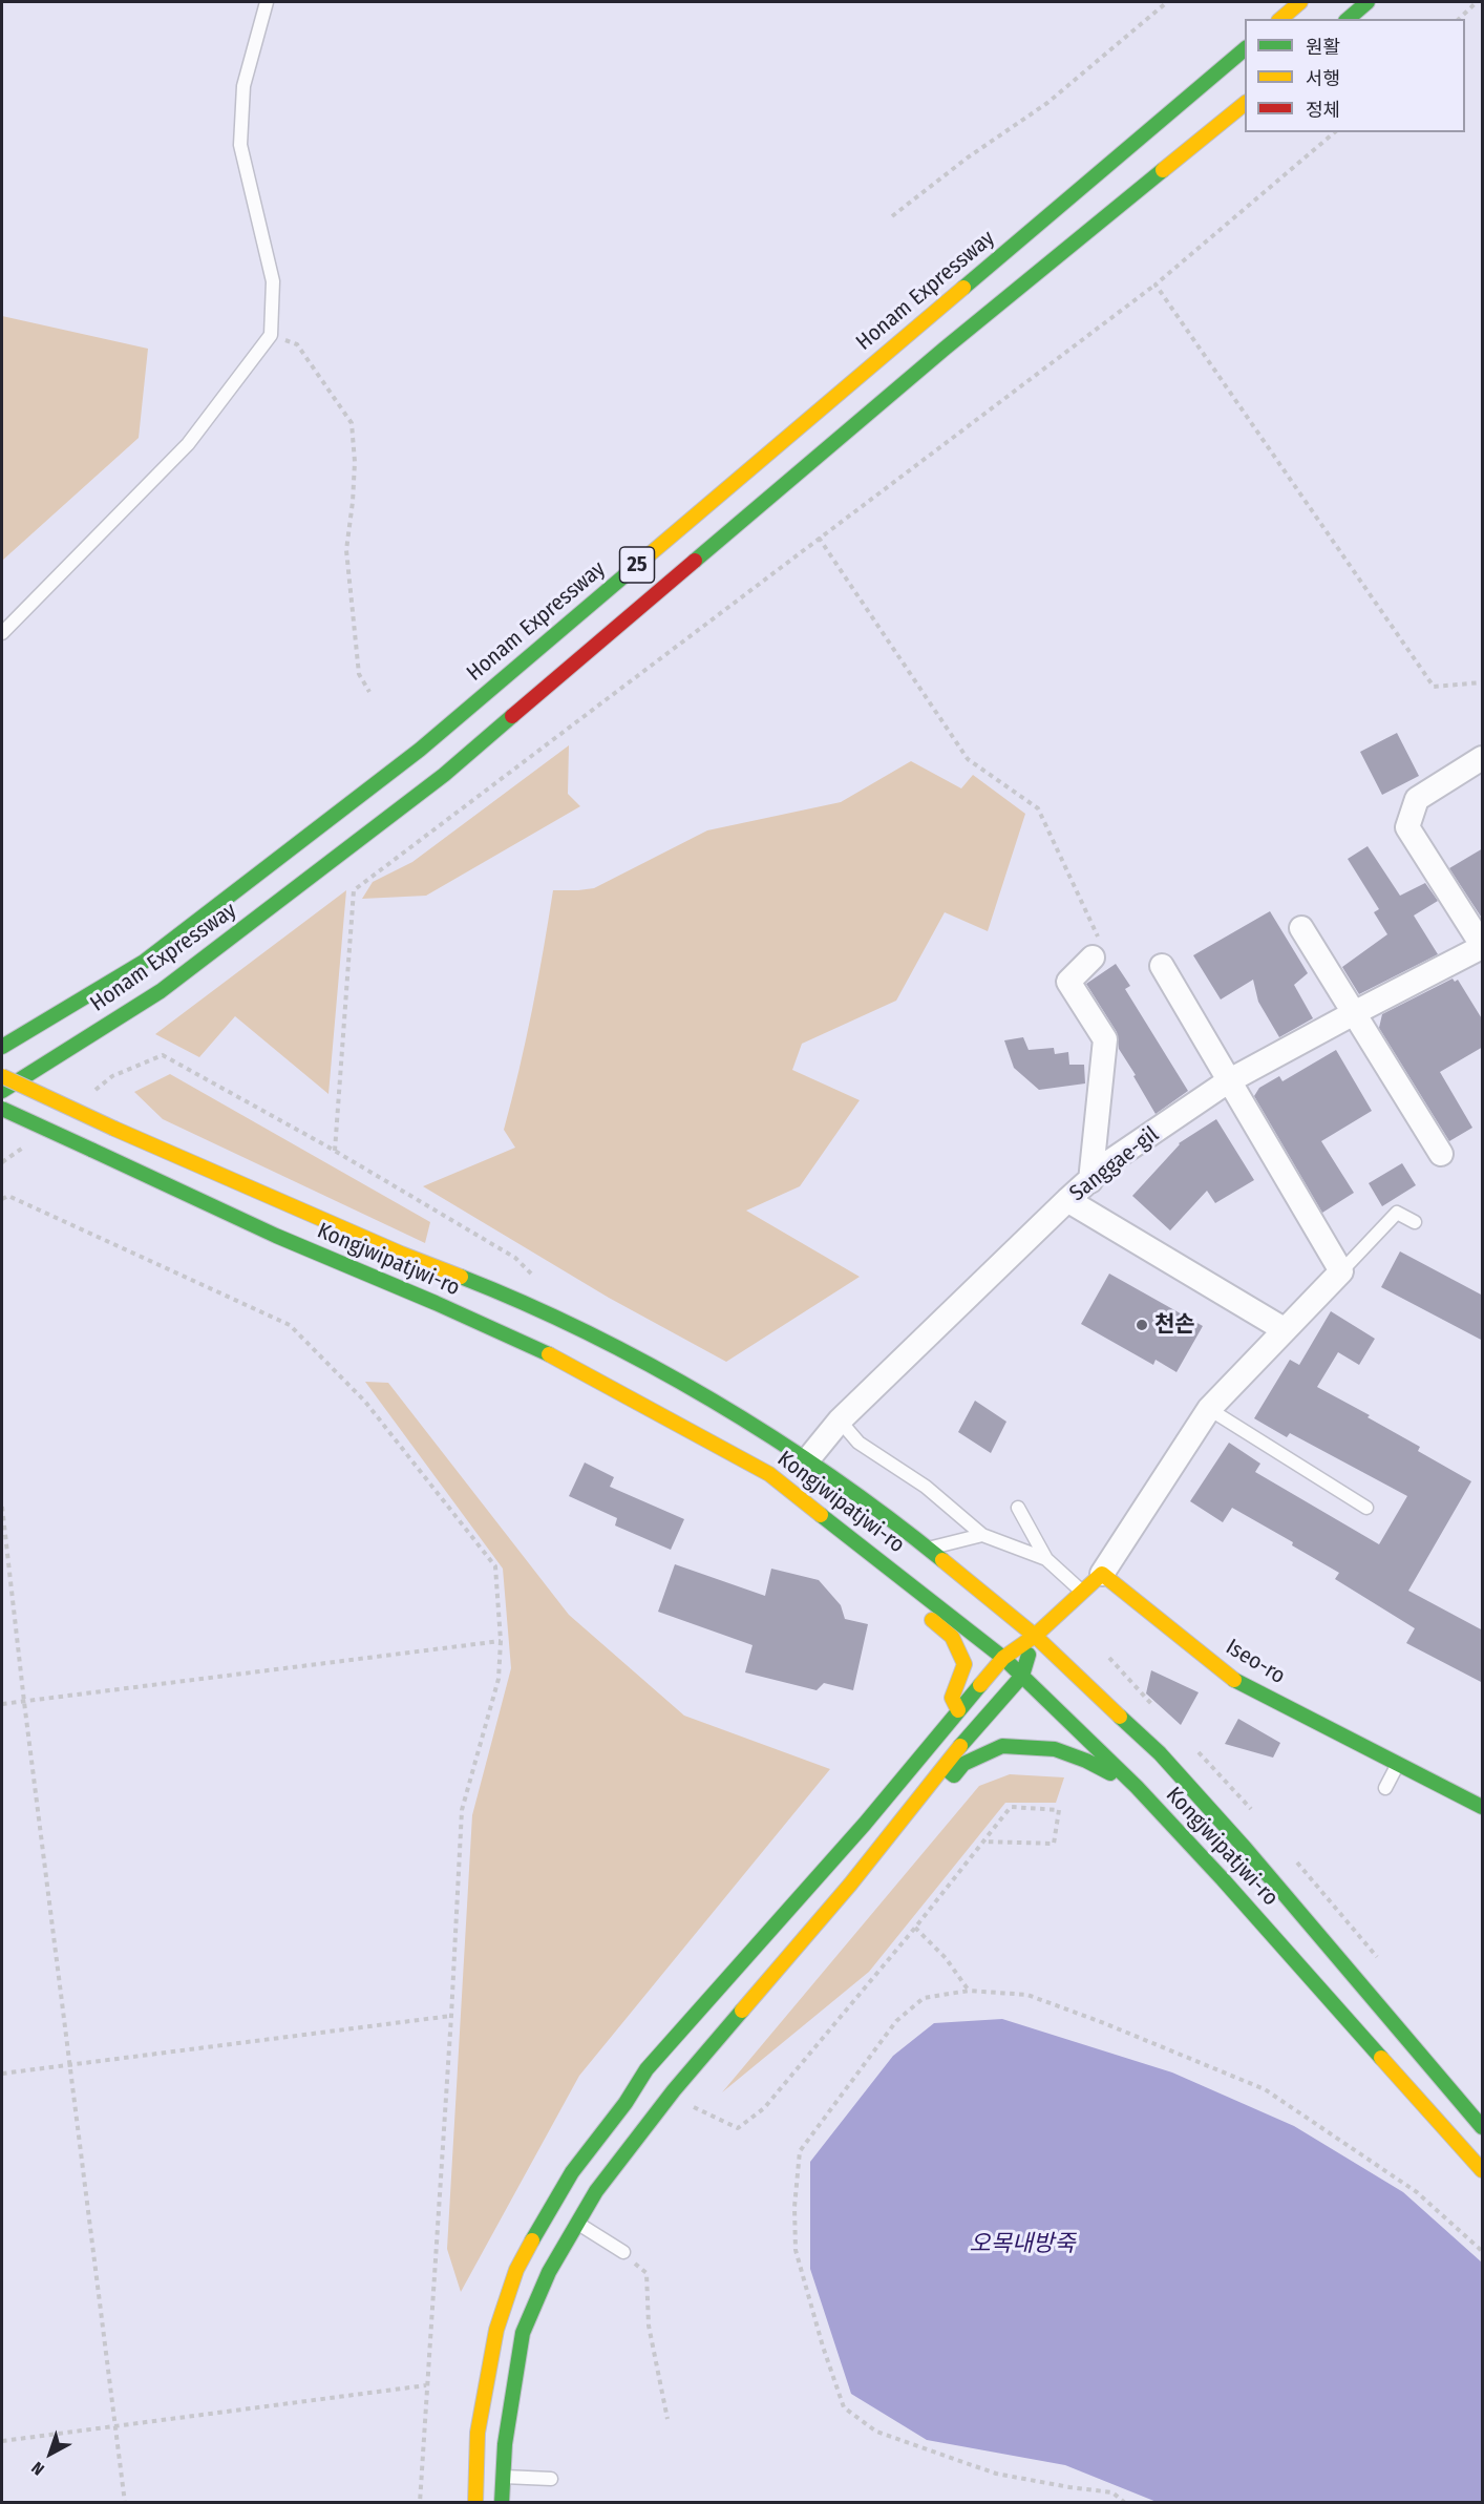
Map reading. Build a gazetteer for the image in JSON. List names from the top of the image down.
{
  "streets": {
    "main road": [
      "Honam Expressway",
      "25",
      "Kongjwipatjwi-ro",
      "Iseo-ro"
    ],
    "street": ["Sanggae-gil"]
  },
  "crossings": [
    ["Sanggae-gil", "Kongjwipatjwi-ro"]
  ],
  "water": ["오목내방죽"],
  "places": ["천손"],
  "legend": ["원활", "서행", "정체"],
  "north": "bottom left"
}
